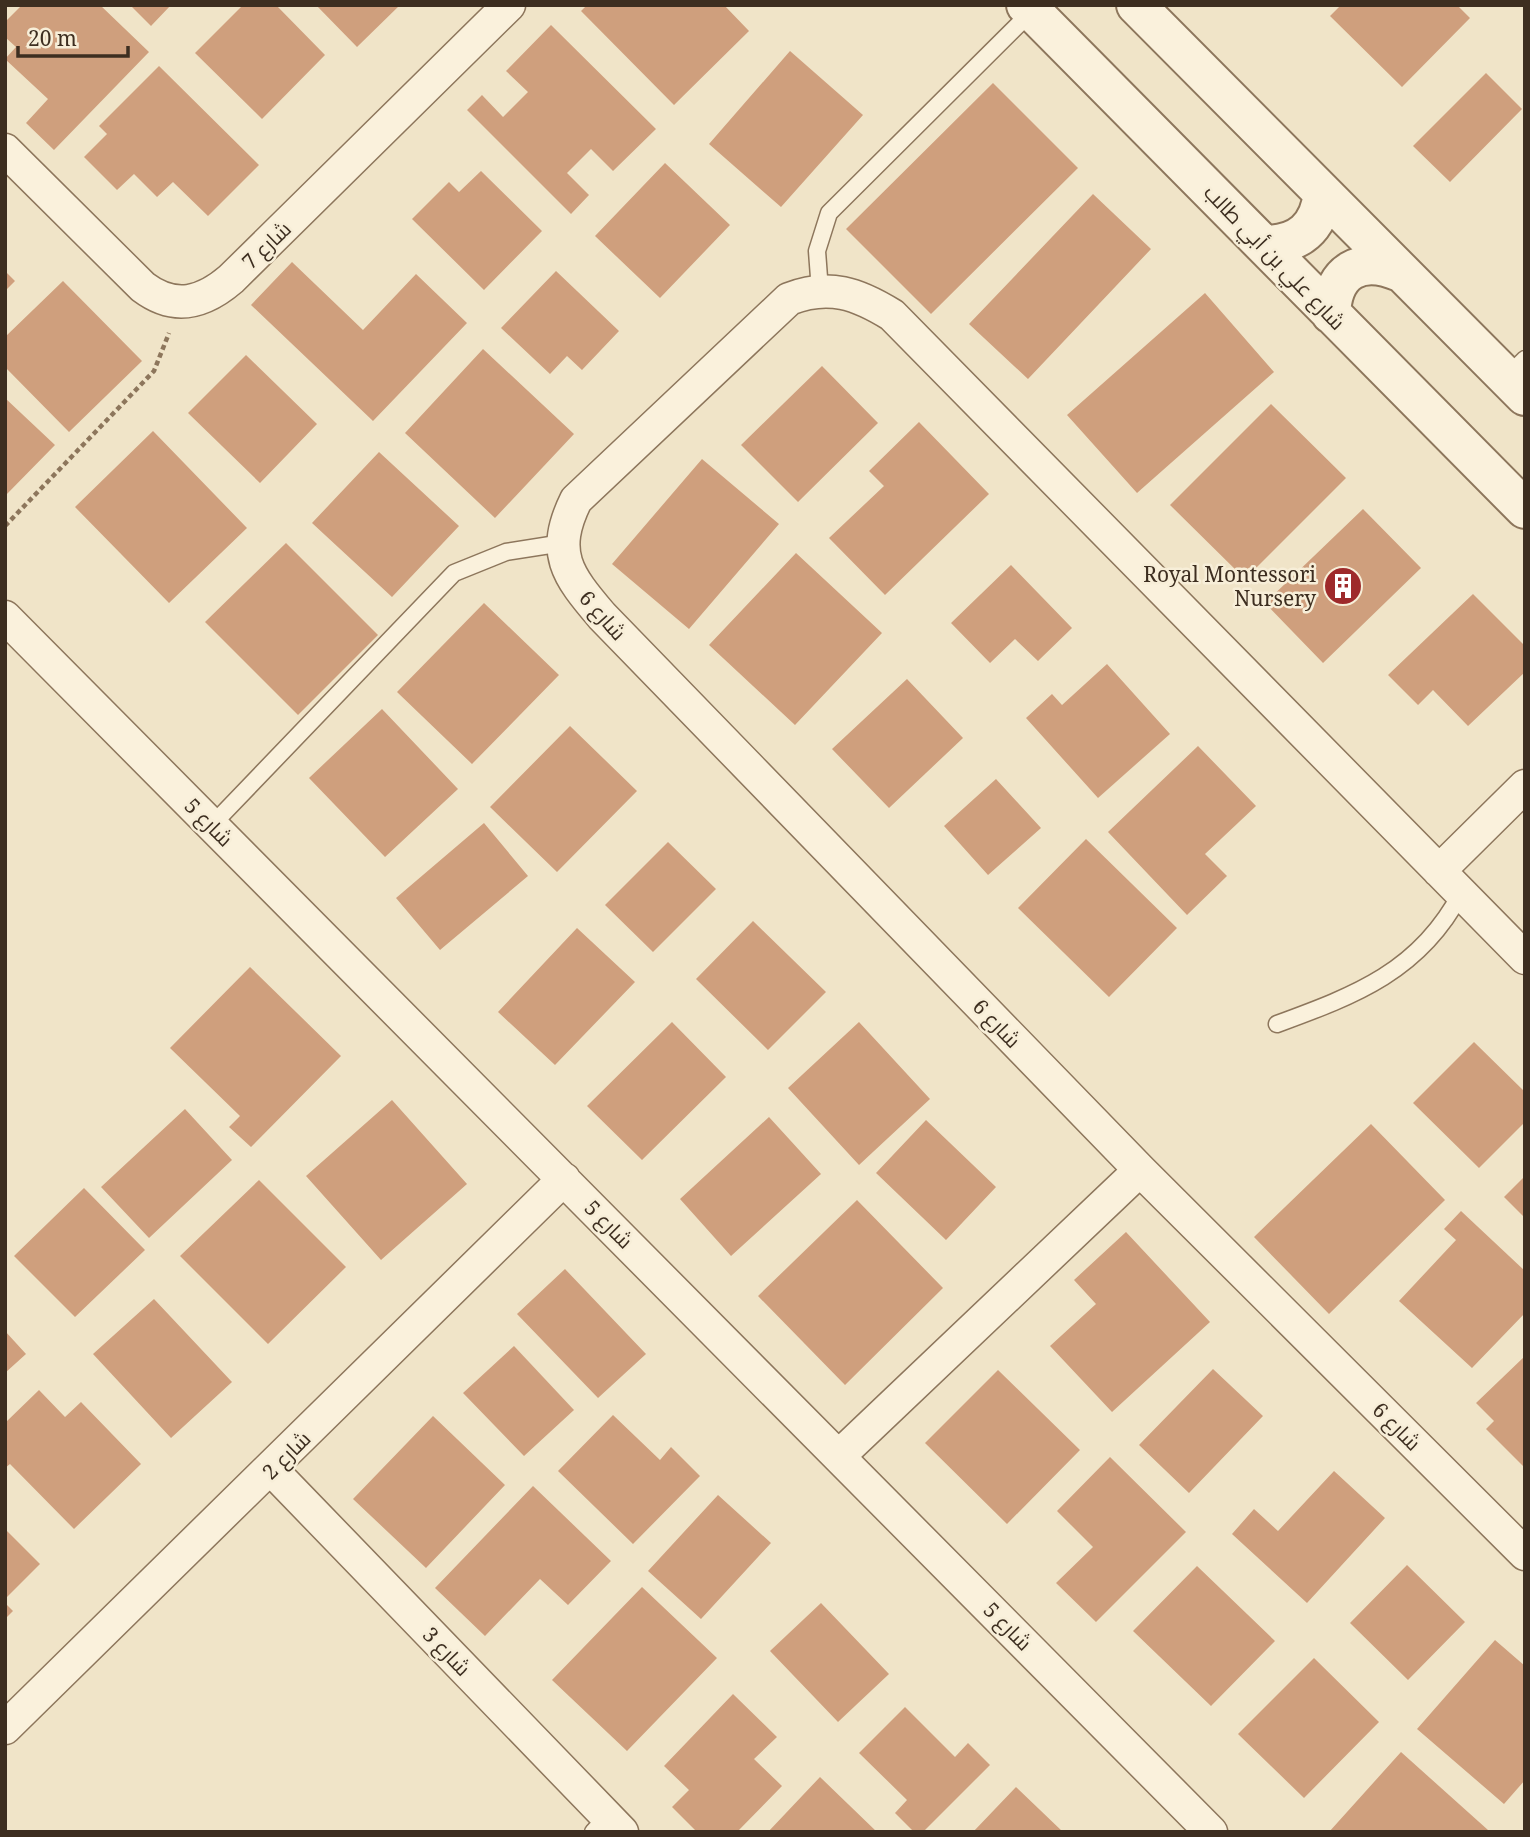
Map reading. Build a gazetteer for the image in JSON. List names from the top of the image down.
{
  "streets": {
    "street": [
      "شارع 7",
      "شارع علي بن أبي طالب",
      "شارع 6",
      "شارع 5",
      "شارع 2",
      "شارع 3"
    ]
  },
  "crossings": [
    ["شارع 5", "شارع 2"],
    ["شارع 2", "شارع 3"]
  ],
  "places": {
    "building": ["Royal Montessori Nursery"]
  },
  "scale_bar": "20 m"
}
